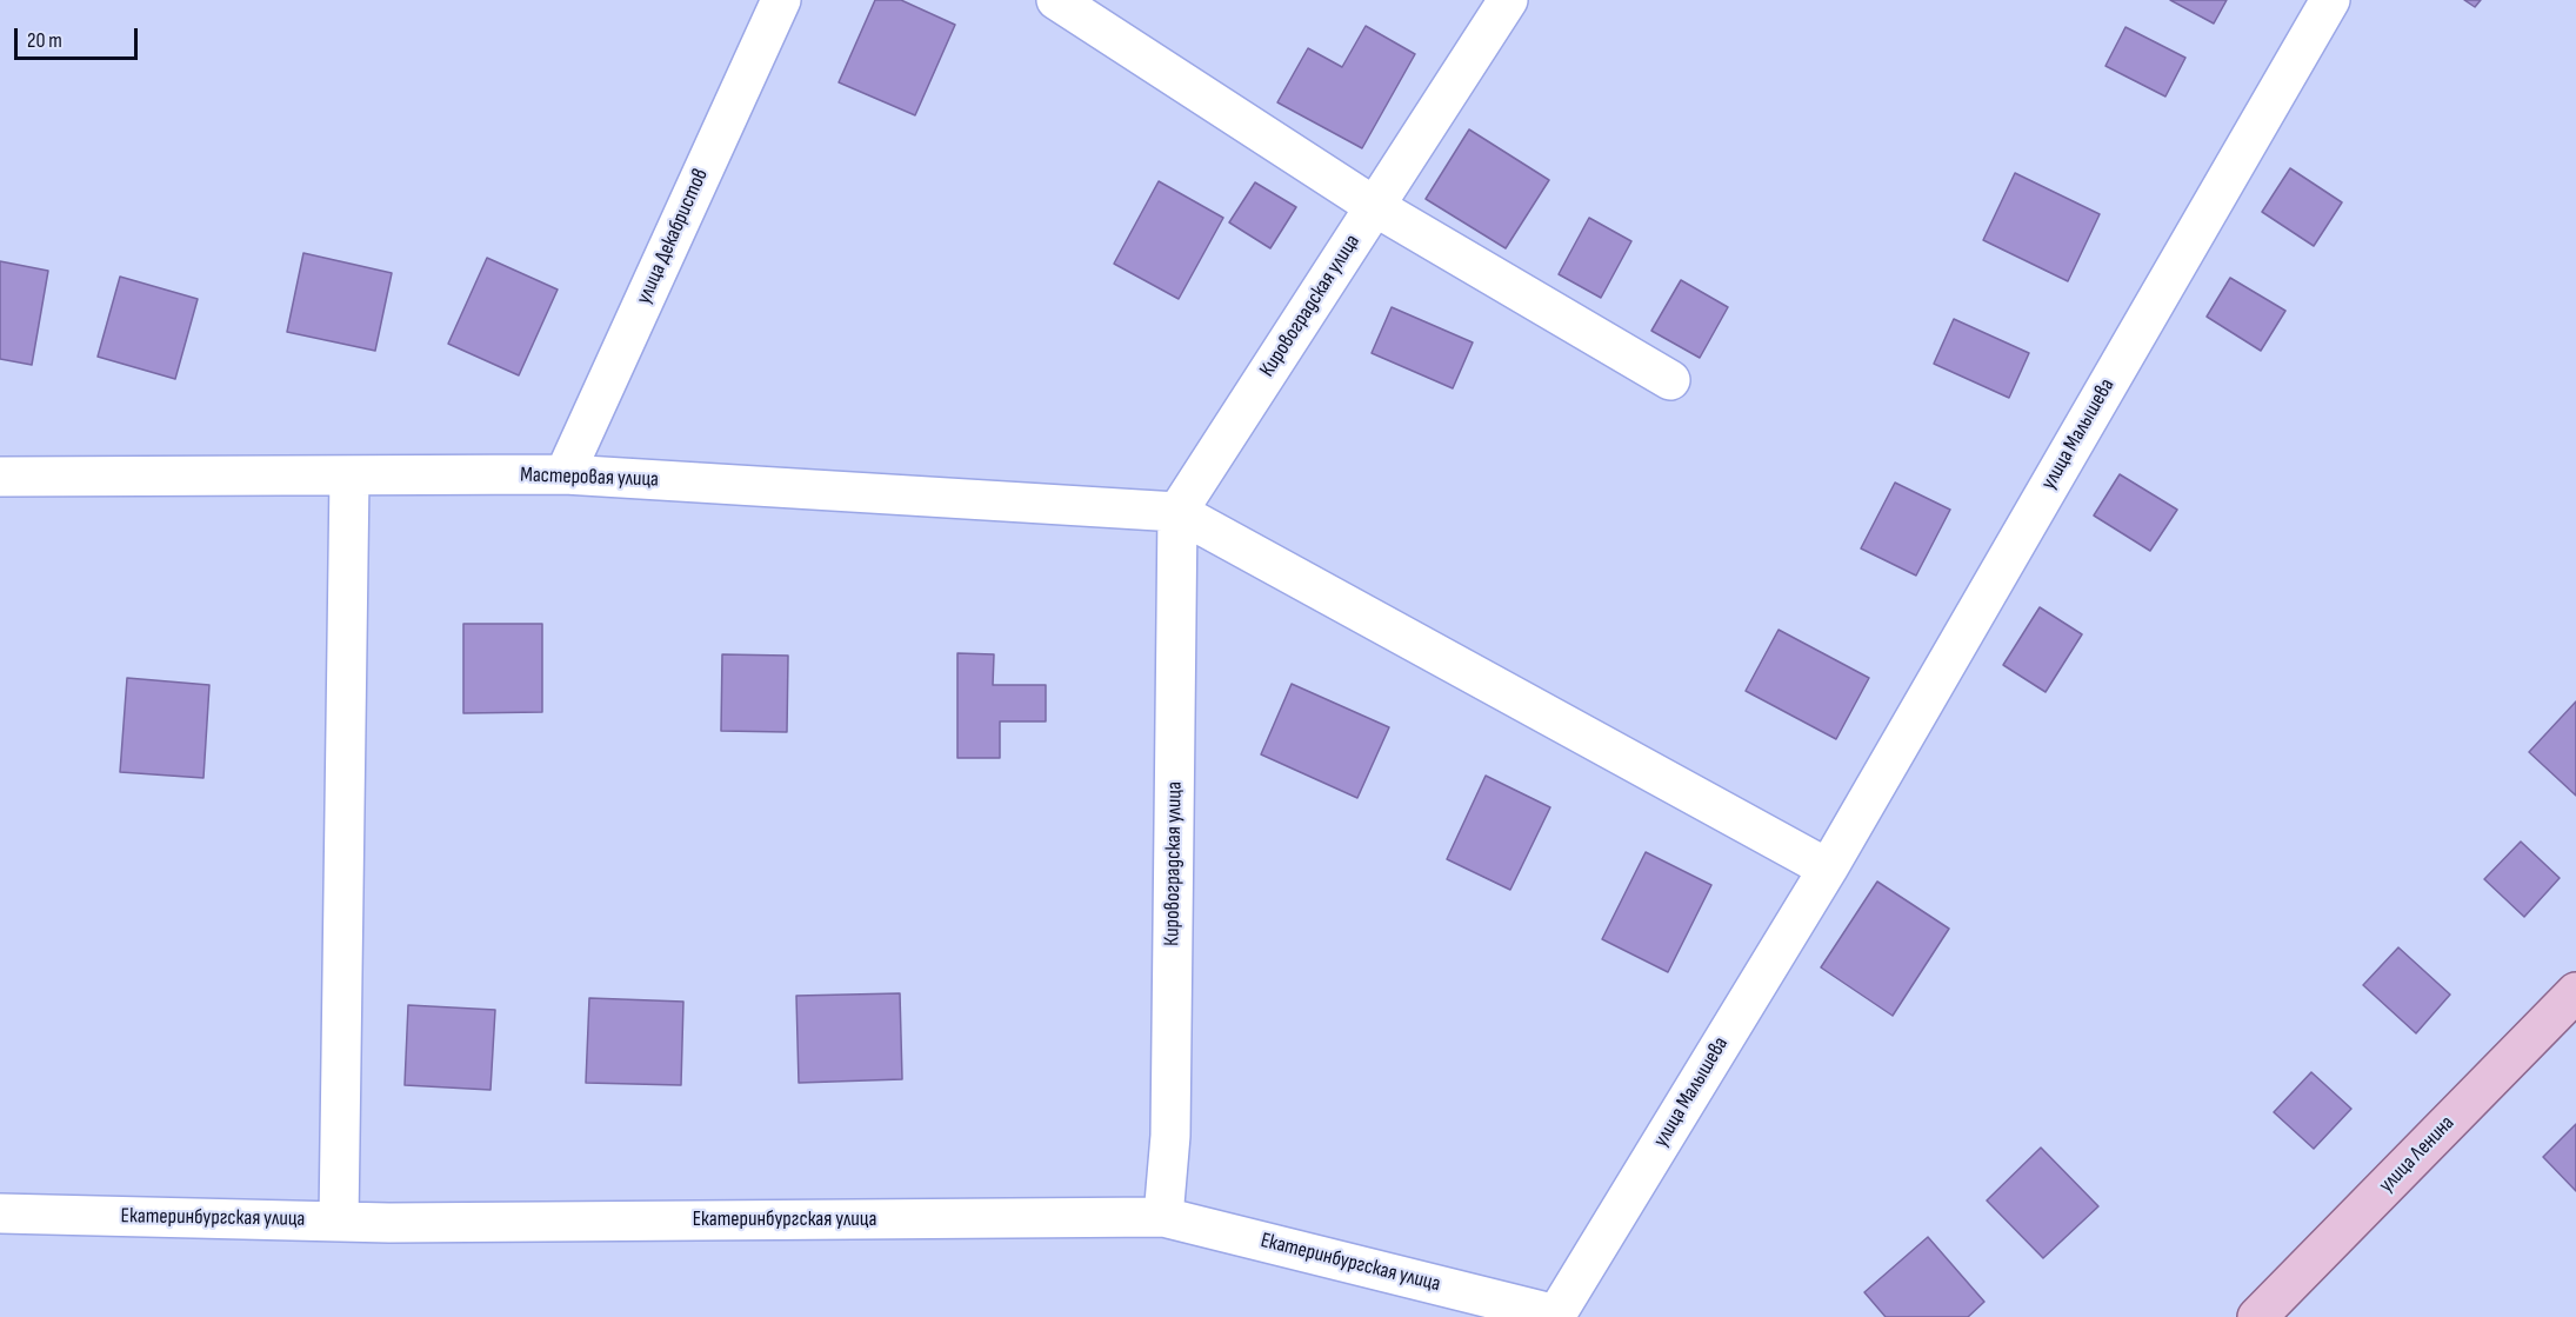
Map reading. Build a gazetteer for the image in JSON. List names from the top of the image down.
{
  "streets": {
    "main road": ["улица Ленина"],
    "street": [
      "улица Декабристов",
      "Кировоградская улица",
      "улица Малышева",
      "Мастеровая улица",
      "Екатеринбургская улица"
    ]
  },
  "crossings": [
    ["улица Декабристов", "Мастеровая улица"],
    ["Кировоградская улица", "Мастеровая улица"],
    ["Кировоградская улица", "Екатеринбургская улица"],
    ["улица Малышева", "Екатеринбургская улица"]
  ],
  "scale_bar": "20 m"
}
